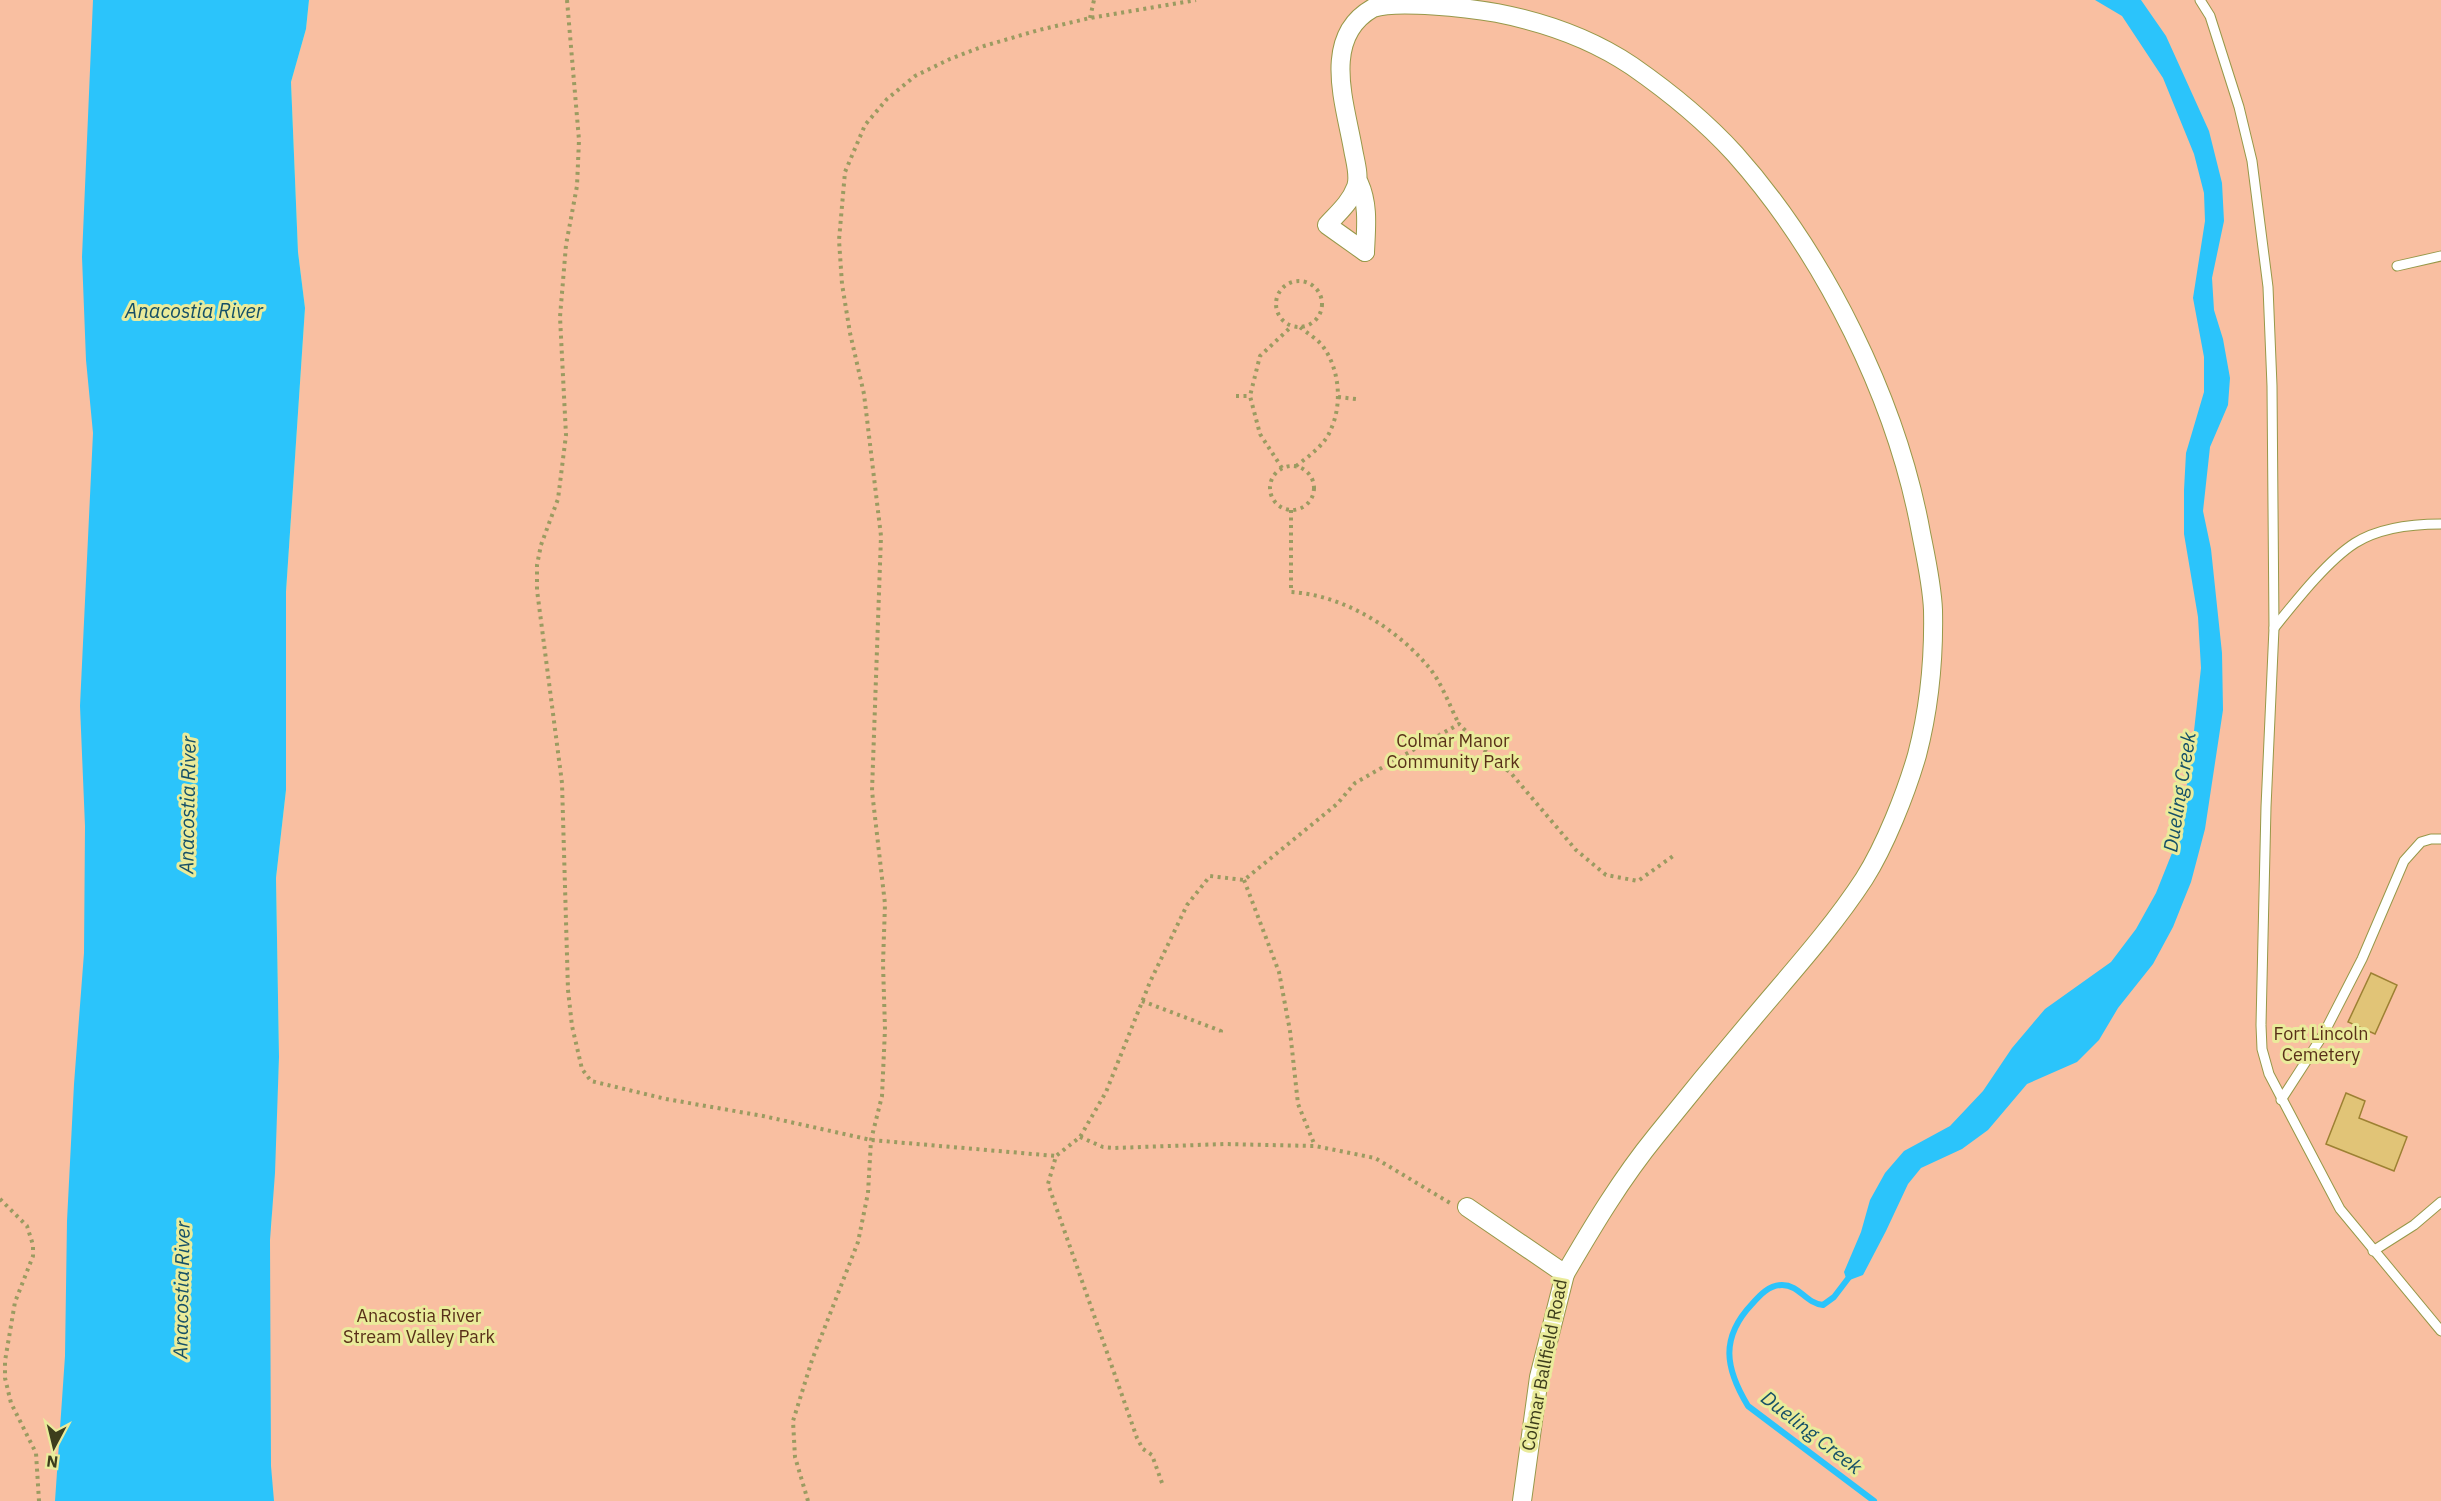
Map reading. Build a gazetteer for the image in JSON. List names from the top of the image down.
{
  "streets": {
    "street": ["Colmar Ballfield Road"]
  },
  "water": ["Anacostia River", "Dueling Creek"],
  "parks": ["Colmar Manor Community Park", "Fort Lincoln Cemetery", "Anacostia River Stream Valley Park"],
  "north": "bottom"
}
